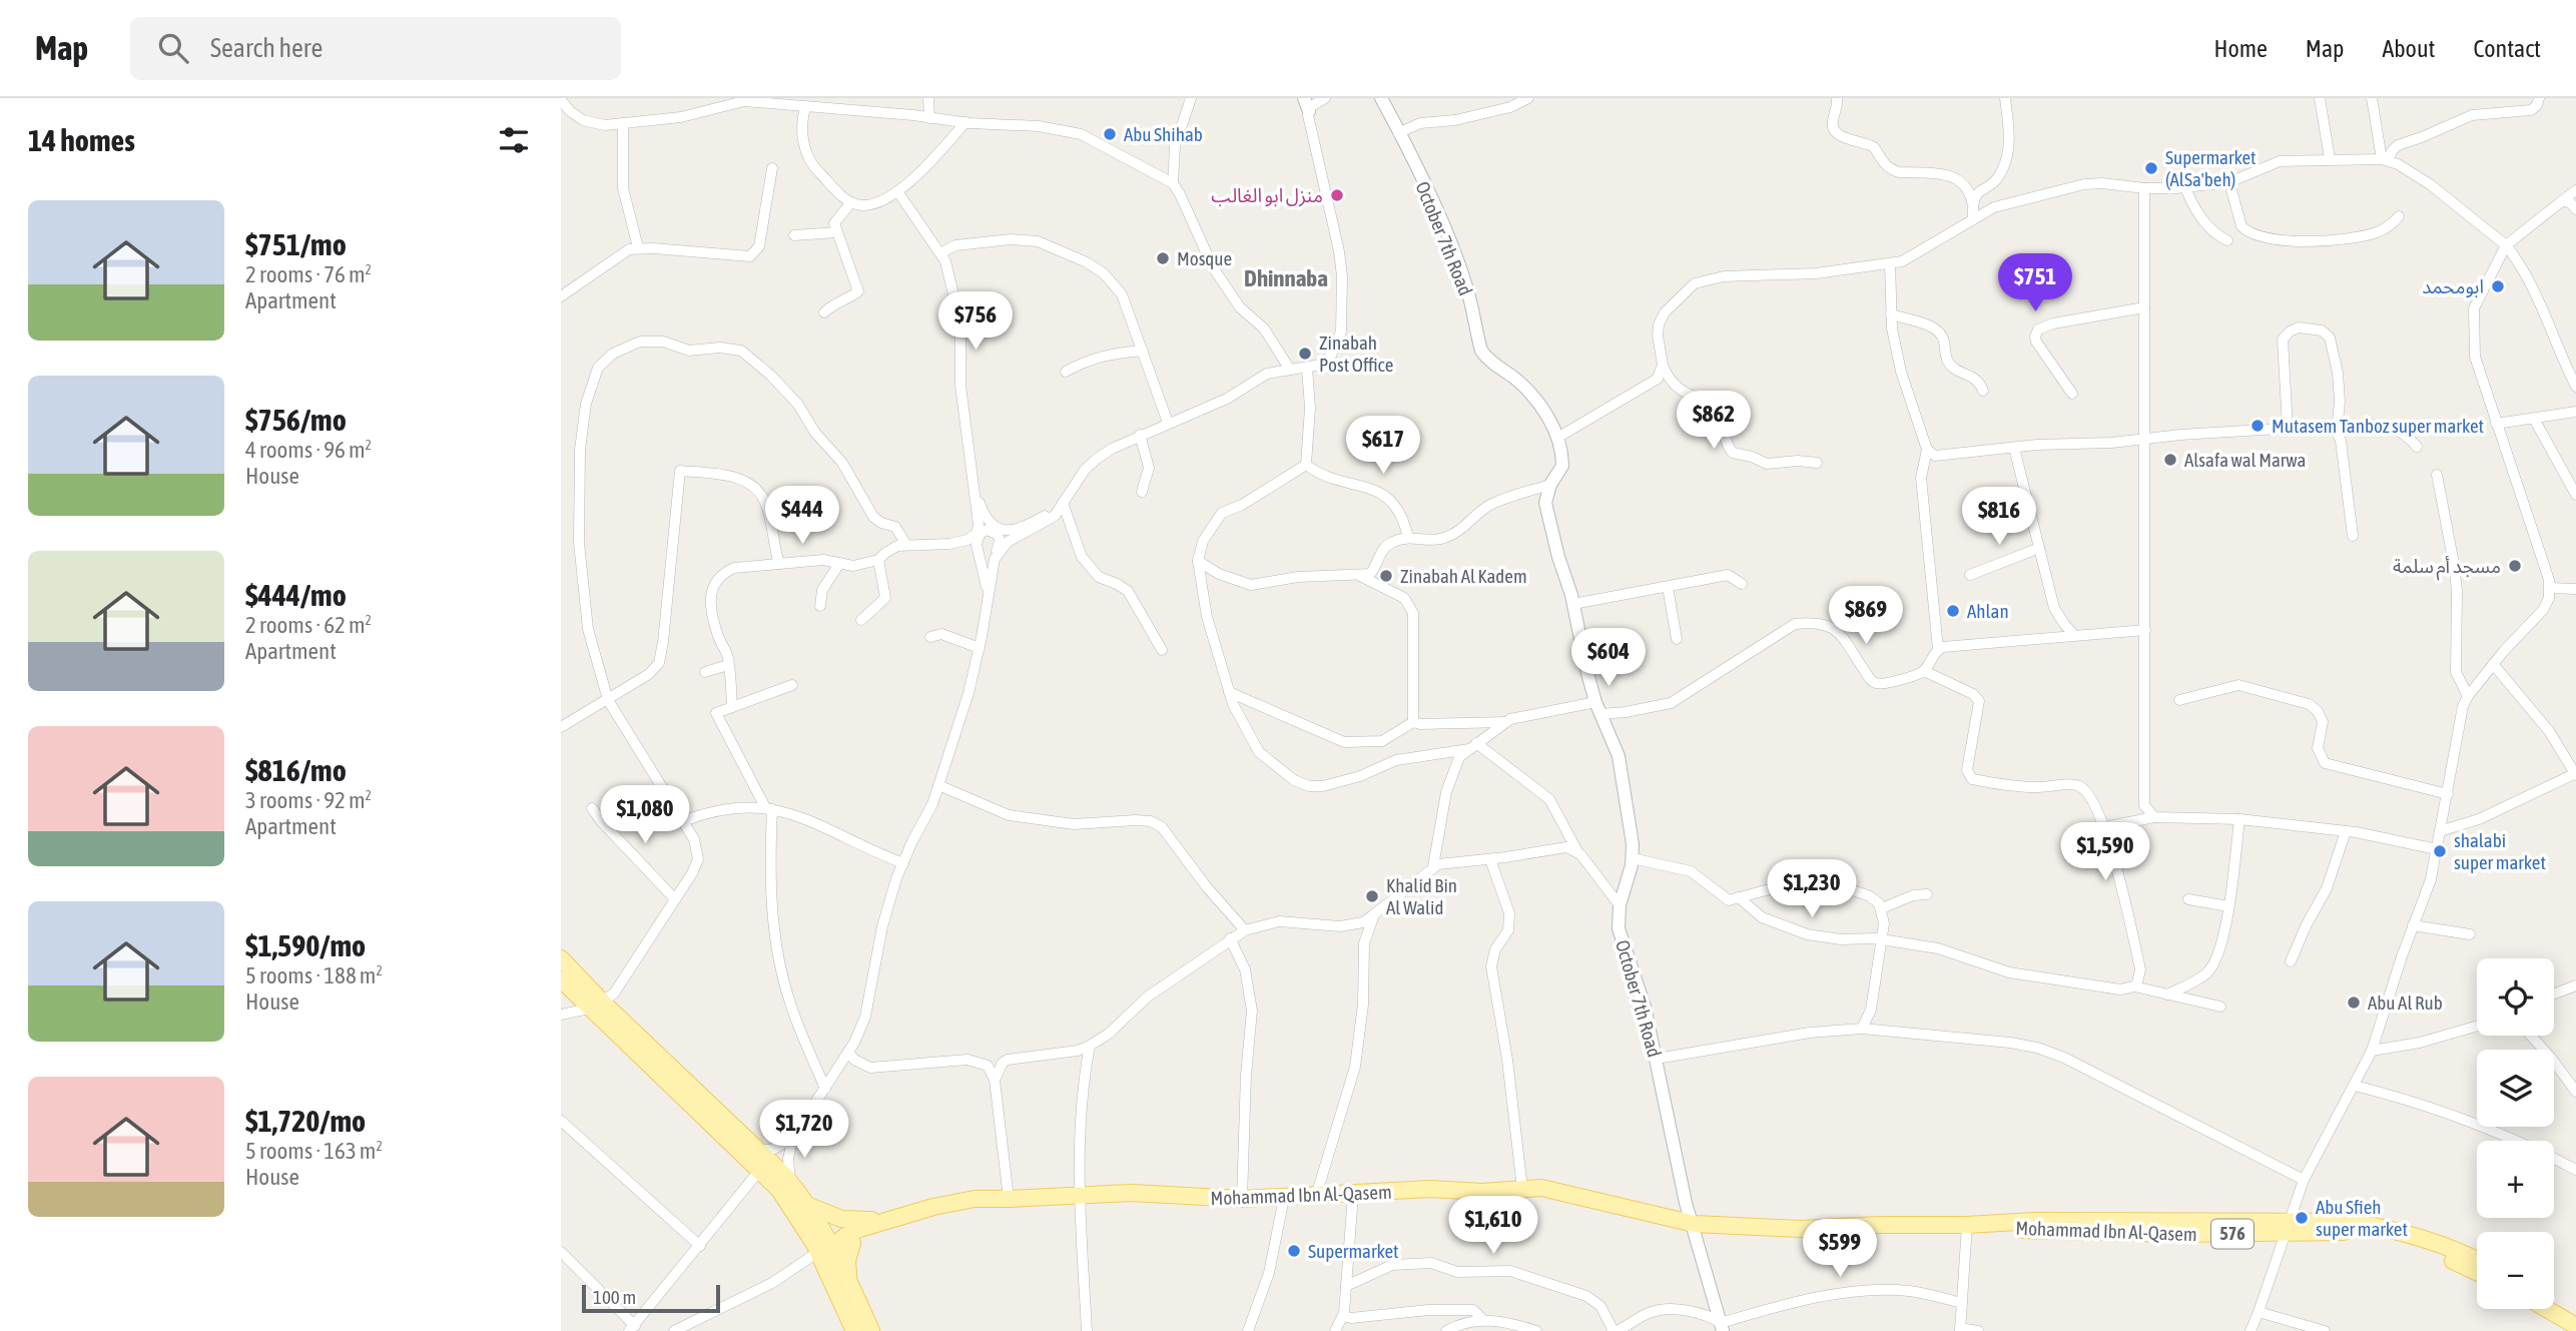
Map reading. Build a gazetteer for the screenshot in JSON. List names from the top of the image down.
{
  "streets": {
    "main road": ["Mohammad Ibn Al-Qasem", "576"],
    "street": ["October 7th Road"]
  },
  "crossings": [
    ["October 7th Road", "Mohammad Ibn Al-Qasem"]
  ],
  "districts": ["Dhinnaba"],
  "places": [
    "Abu Shihab",
    "Supermarket (AlSa'beh)",
    "منزل ابو الغالب",
    "Mosque",
    "ابومحمد",
    "Zinabah Post Office",
    "Mutasem Tanboz super market",
    "Alsafa wal Marwa",
    "مسجد أم سلمة",
    "Zinabah Al Kadem",
    "Ahlan",
    "shalabi super market",
    "Khalid Bin Al Walid",
    "Abu Al Rub",
    "Abu Sfieh super market",
    "Supermarket"
  ],
  "scale_bar": "100 m",
  "page": {
    "header": "Map",
    "search": "Search here",
    "nav": [
      "Home",
      "Map",
      "About",
      "Contact"
    ],
    "heading": "14 homes",
    "list": [
      {
        "name": "$751/mo",
        "note": "2 rooms · 76 m² · Apartment"
      },
      {
        "name": "$756/mo",
        "note": "4 rooms · 96 m² · House"
      },
      {
        "name": "$444/mo",
        "note": "2 rooms · 62 m² · Apartment"
      },
      {
        "name": "$816/mo",
        "note": "3 rooms · 92 m² · Apartment"
      },
      {
        "name": "$1,590/mo",
        "note": "5 rooms · 188 m² · House"
      },
      {
        "name": "$1,720/mo",
        "note": "5 rooms · 163 m² · House"
      }
    ],
    "price": [
      "$751",
      "$756",
      "$862",
      "$617",
      "$444",
      "$816",
      "$869",
      "$604",
      "$1,080",
      "$1,590",
      "$1,230",
      "$1,720",
      "$1,610",
      "$599"
    ],
    "map_buttons": ["+", "−"],
    "scale": "100 m"
  }
}
